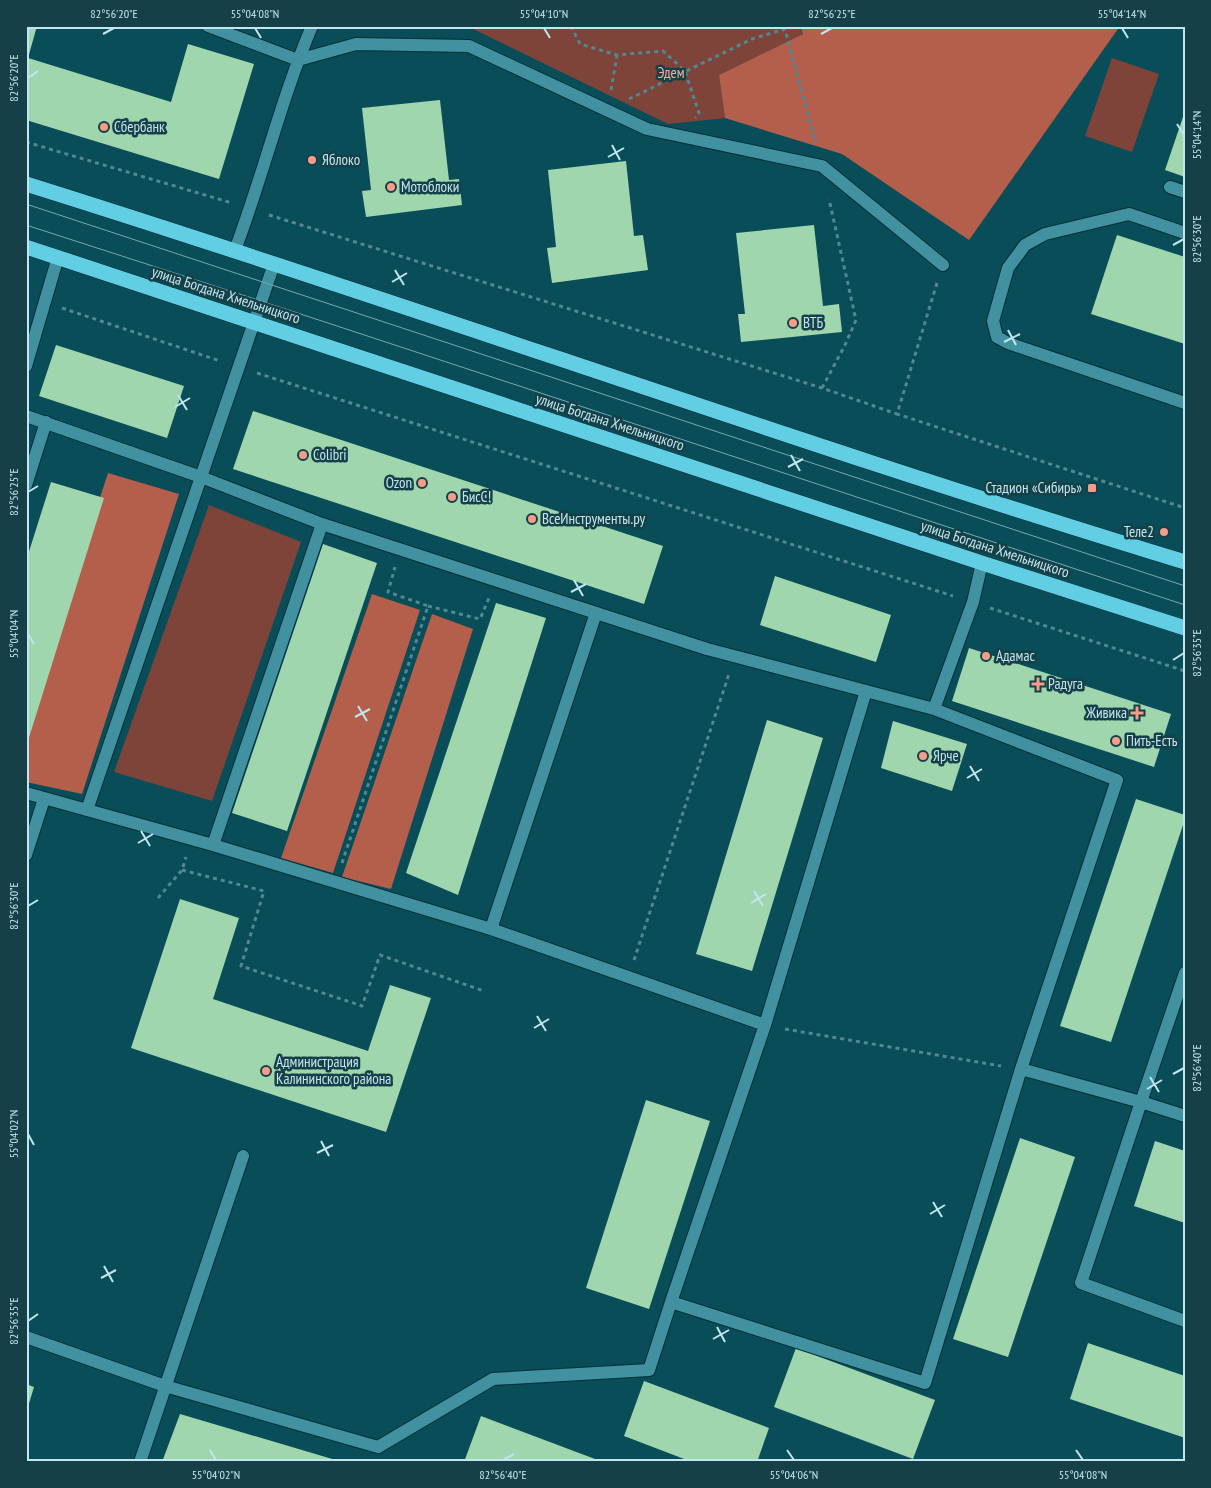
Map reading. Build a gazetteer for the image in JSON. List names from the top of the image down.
{
  "streets": {
    "highway": ["улица Богдана Хмельницкого"]
  },
  "parks": ["Эдем"],
  "places": {
    "other": [
      "Сбербанк",
      "Яблоко",
      "Мотоблоки",
      "ВТБ",
      "Colibri",
      "Ozon",
      "БисС!",
      "ВсеИнструменты.ру",
      "Теле2",
      "Адамас",
      "Пить-Есть",
      "Ярче",
      "Администрация Калининского района"
    ],
    "transit": ["Стадион «Сибирь»"],
    "health": ["Радуга", "Живика"]
  },
  "coordinates": [
    "82°56'20\"E",
    "55°04'08\"N",
    "55°04'10\"N",
    "82°56'25\"E",
    "55°04'14\"N",
    "82°56'30\"E",
    "55°04'04\"N",
    "82°56'35\"E",
    "82°56'40\"E",
    "55°04'02\"N",
    "55°04'06\"N"
  ]
}
